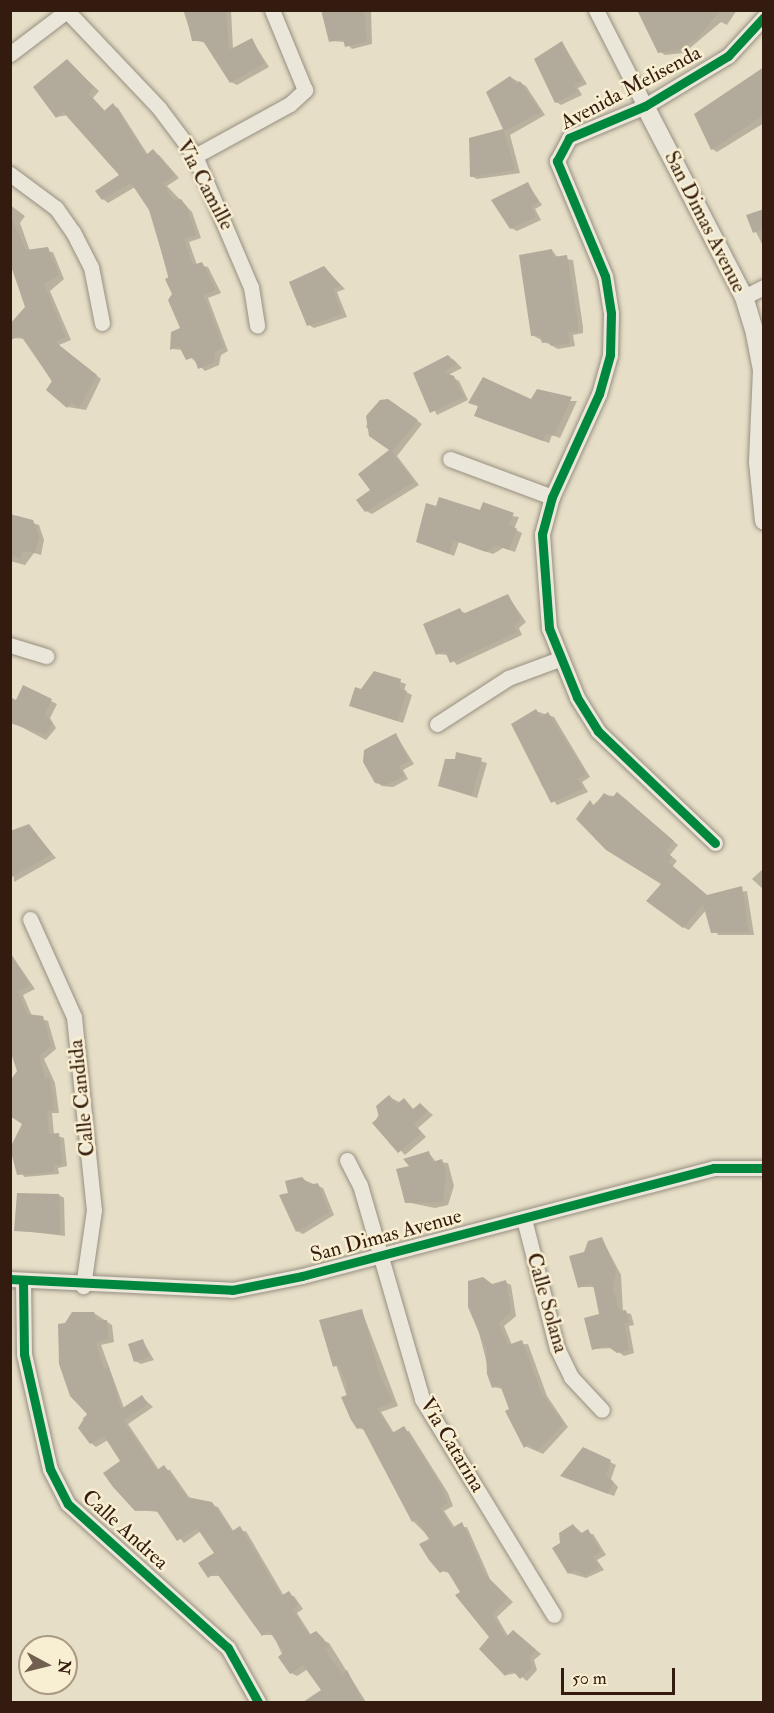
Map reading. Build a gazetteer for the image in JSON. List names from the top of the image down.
{
  "streets": {
    "street": [
      "Avenida Melisenda",
      "Via Camille",
      "San Dimas Avenue",
      "Calle Candida",
      "Calle Solana",
      "Via Catarina",
      "Calle Andrea"
    ]
  },
  "crossings": [
    ["Avenida Melisenda", "San Dimas Avenue"],
    ["San Dimas Avenue", "Calle Candida"],
    ["San Dimas Avenue", "Calle Solana"],
    ["San Dimas Avenue", "Via Catarina"],
    ["San Dimas Avenue", "Calle Andrea"]
  ],
  "scale_bar": "50 m",
  "north": "right"
}
